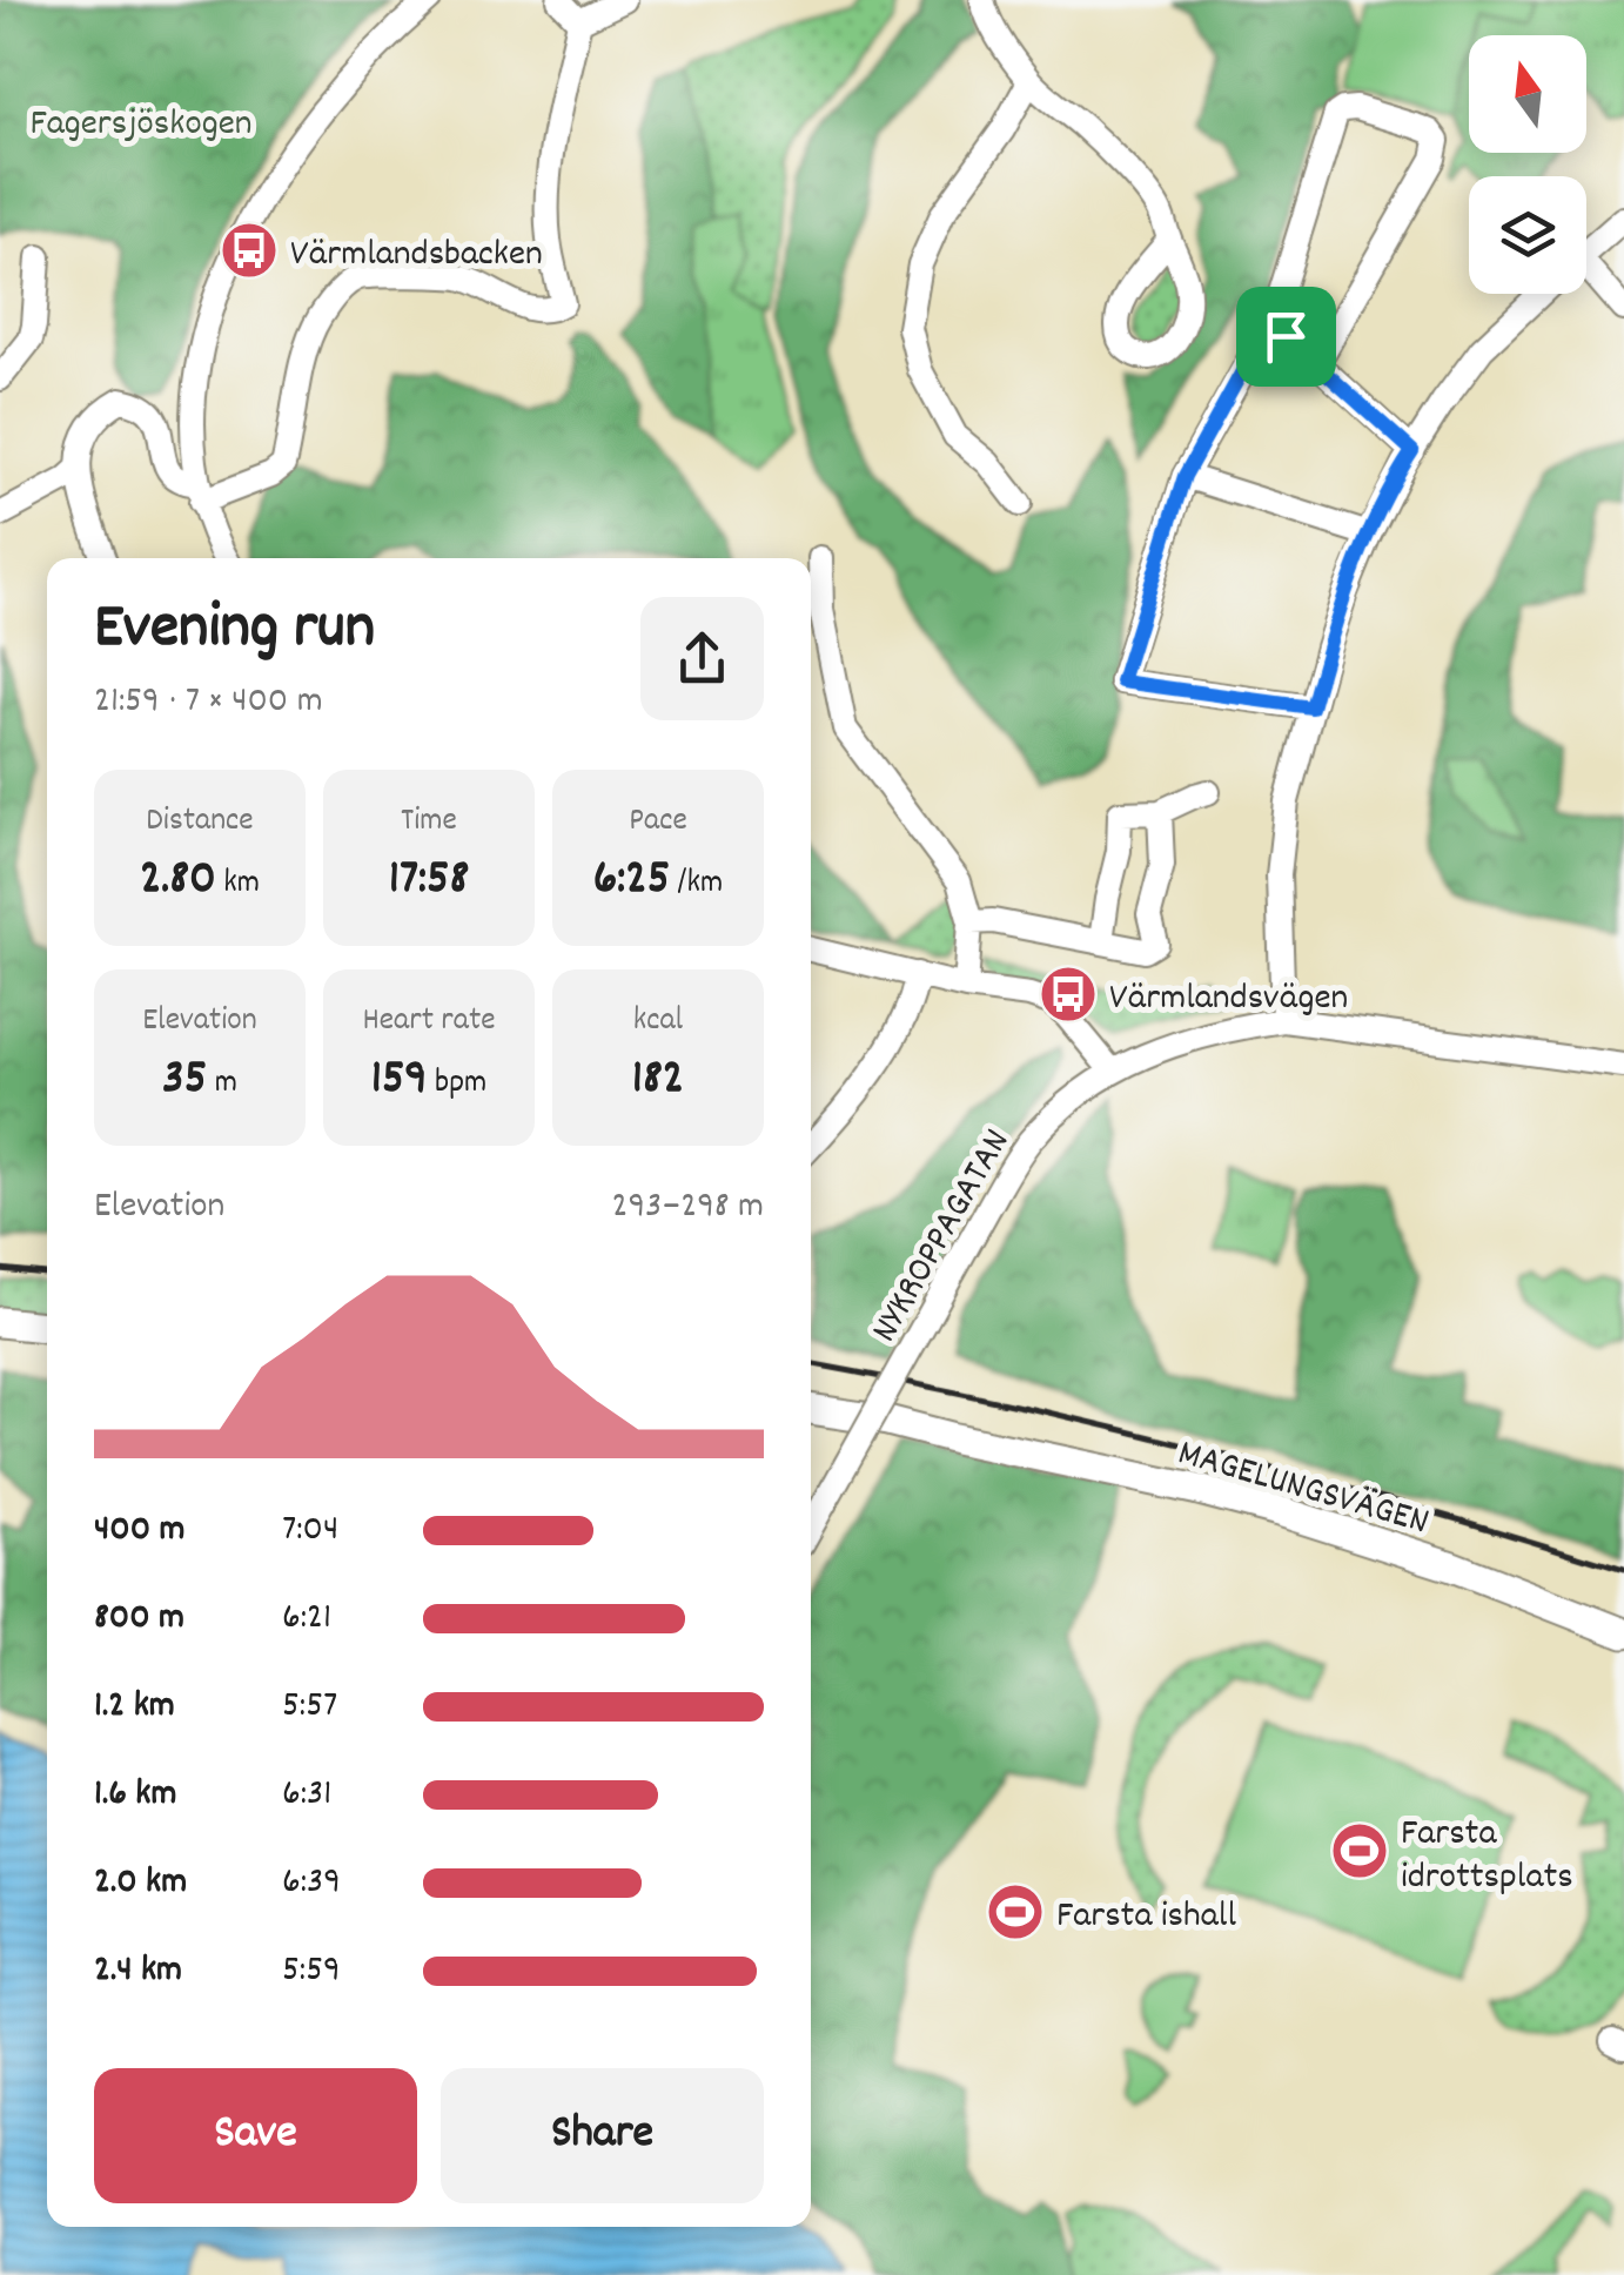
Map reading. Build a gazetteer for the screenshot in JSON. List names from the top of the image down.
{
  "streets": {
    "main road": ["MAGELUNGSVÄGEN"],
    "street": ["NYKROPPAGATAN"]
  },
  "parks": ["Fagersjöskogen"],
  "places": {
    "bus stop": ["Värmlandsbacken", "Värmlandsvägen"],
    "sports": ["Farsta idrottsplats", "Farsta ishall"]
  },
  "north": "top",
  "page": {
    "heading": ["Evening run", "21:59 · 7 × 400 m"],
    "stats": [
      ["Distance", "2.80 km"],
      ["Time", "17:58"],
      ["Pace", "6:25 /km"],
      ["Elevation", "35 m"],
      ["Heart rate", "159 bpm"],
      ["kcal", "182"]
    ],
    "chart": ["Elevation", "293–298 m"],
    "list": [
      {
        "name": "400 m",
        "note": "7:04"
      },
      {
        "name": "800 m",
        "note": "6:21"
      },
      {
        "name": "1.2 km",
        "note": "5:57"
      },
      {
        "name": "1.6 km",
        "note": "6:31"
      },
      {
        "name": "2.0 km",
        "note": "6:39"
      },
      {
        "name": "2.4 km",
        "note": "5:59"
      }
    ],
    "buttons": ["Save", "Share"]
  }
}
